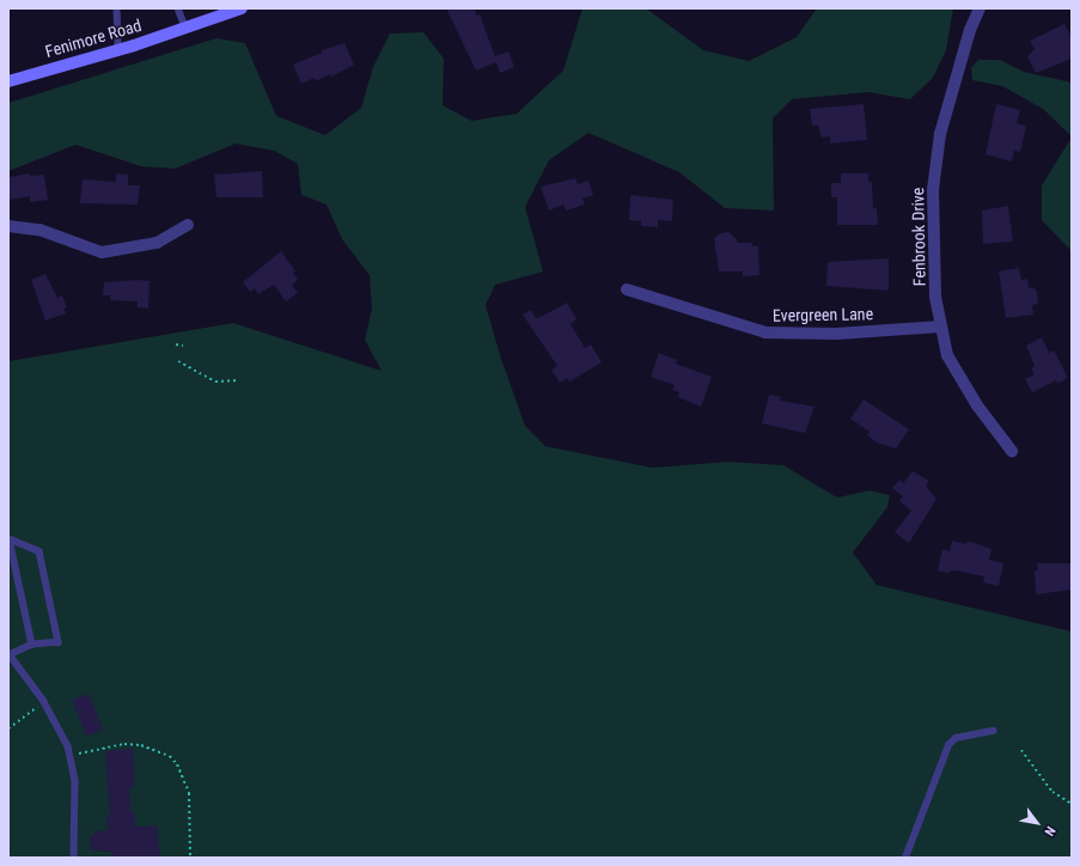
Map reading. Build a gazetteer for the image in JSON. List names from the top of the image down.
{
  "streets": {
    "street": ["Fenimore Road", "Fenbrook Drive", "Evergreen Lane"]
  },
  "crossings": [
    ["Fenbrook Drive", "Evergreen Lane"]
  ],
  "north": "bottom right"
}
